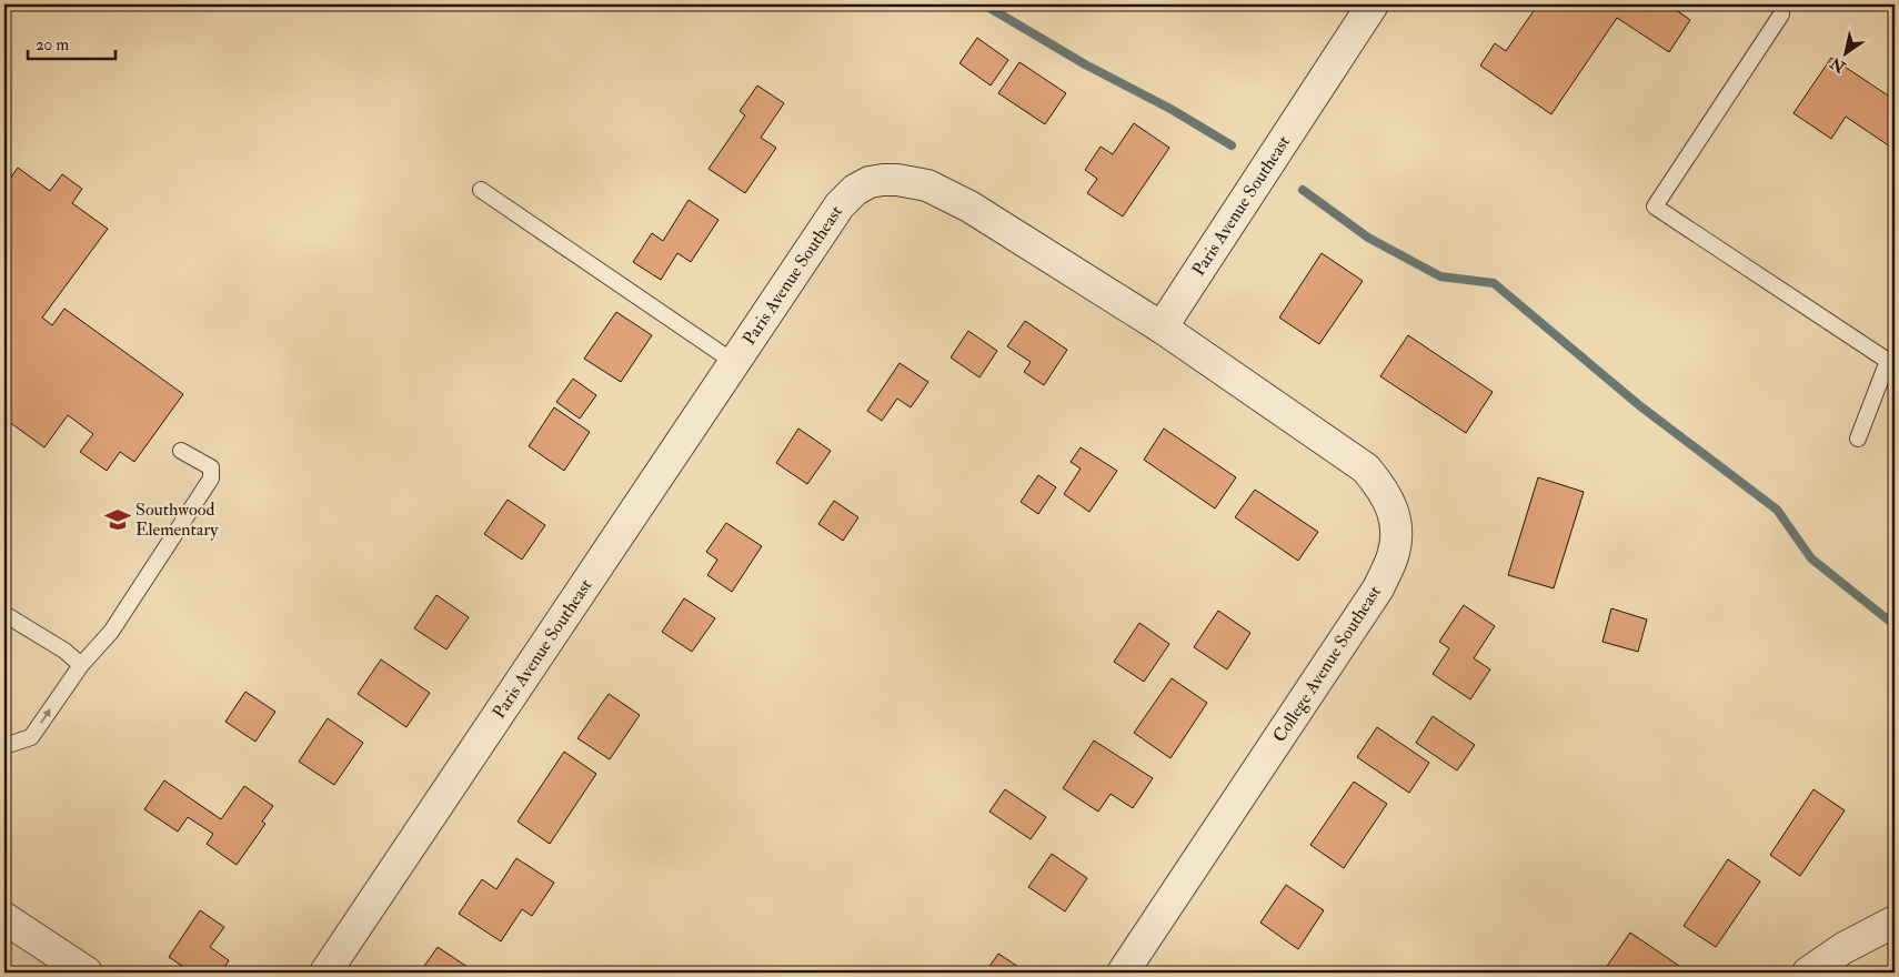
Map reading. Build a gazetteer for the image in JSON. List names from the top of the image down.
{
  "streets": {
    "street": ["Paris Avenue Southeast", "College Avenue Southeast"]
  },
  "crossings": [
    ["Paris Avenue Southeast", "College Avenue Southeast"]
  ],
  "places": {
    "school or university": ["Southwood Elementary"]
  },
  "scale_bar": "20 m",
  "north": "bottom left"
}
